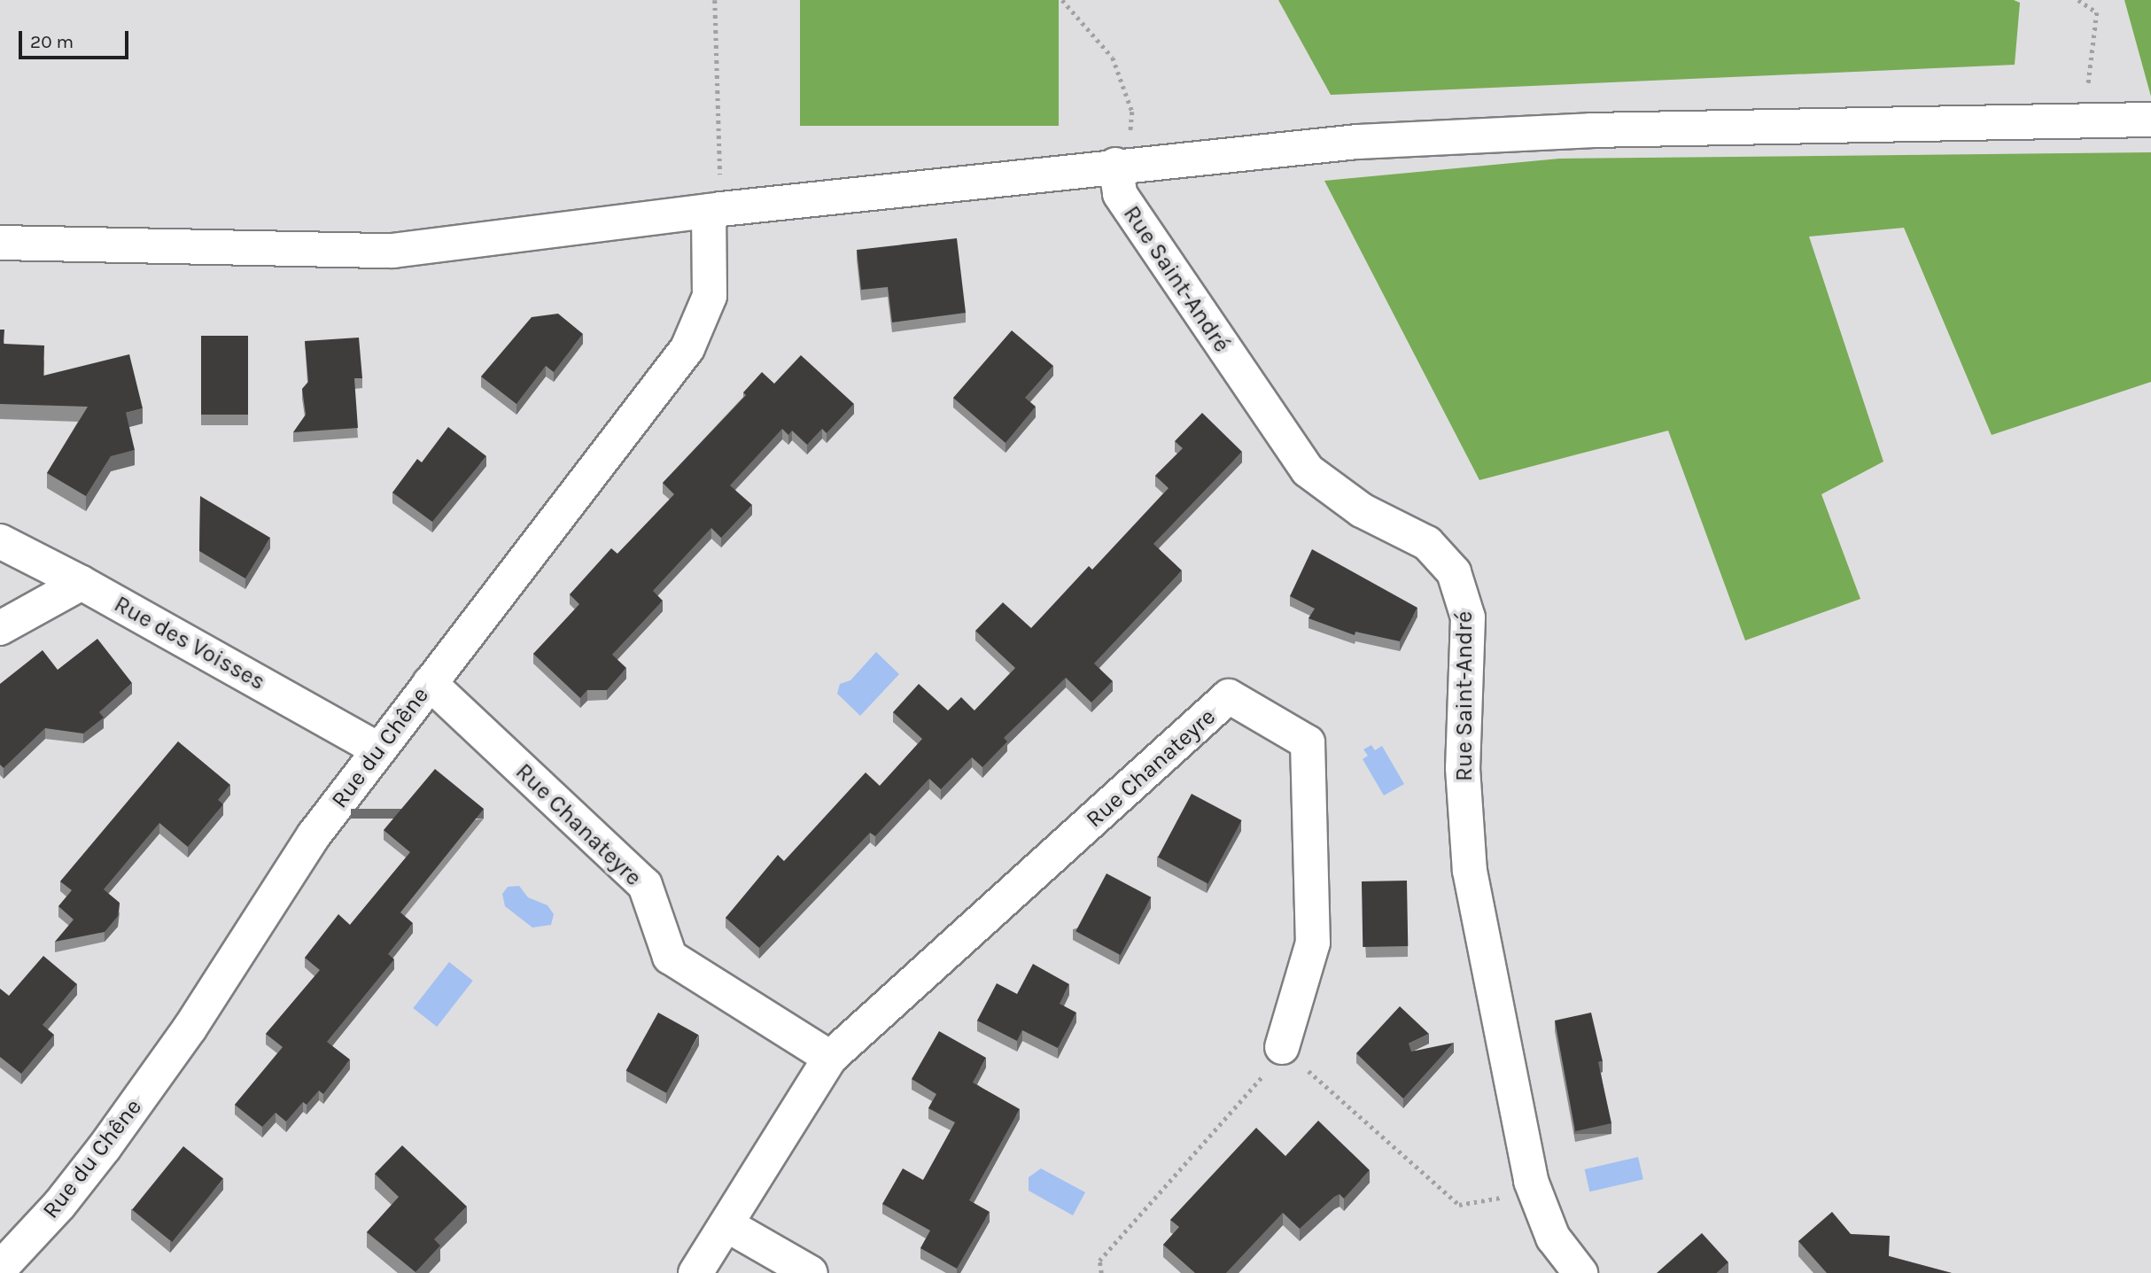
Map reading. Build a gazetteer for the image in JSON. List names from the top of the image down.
{
  "streets": {
    "street": [
      "Rue Saint-André",
      "Rue des Voisses",
      "Rue du Chêne",
      "Rue Chanateyre"
    ]
  },
  "crossings": [
    ["Rue des Voisses", "Rue du Chêne"],
    ["Rue du Chêne", "Rue Chanateyre"]
  ],
  "scale_bar": "20 m"
}
